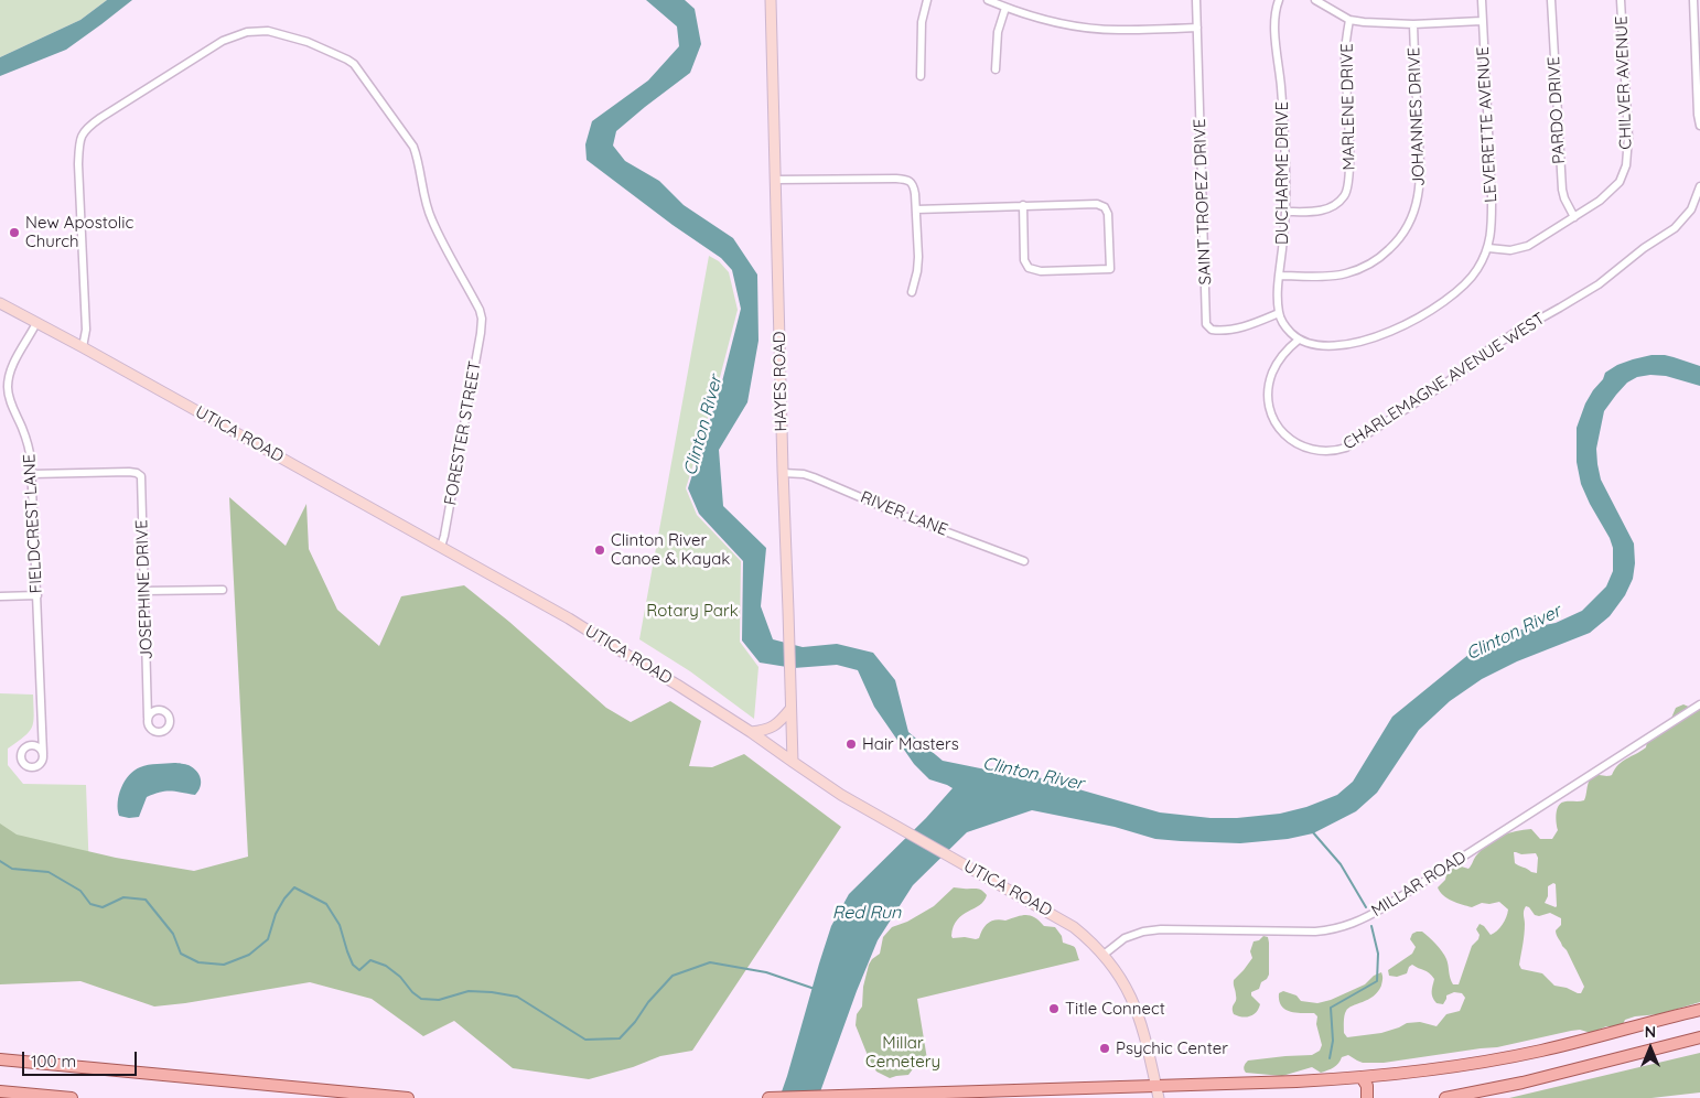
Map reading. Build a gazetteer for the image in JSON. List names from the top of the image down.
{
  "streets": {
    "street": [
      "CHILVER AVENUE",
      "MARLENE DRIVE",
      "PARDO DRIVE",
      "JOHANNES DRIVE",
      "LEVERETTE AVENUE",
      "DUCHARME DRIVE",
      "SAINT TROPEZ DRIVE",
      "HAYES ROAD",
      "CHARLEMAGNE AVENUE WEST",
      "FORESTER STREET",
      "UTICA ROAD",
      "RIVER LANE",
      "FIELDCREST LANE",
      "JOSEPHINE DRIVE",
      "MILLAR ROAD"
    ]
  },
  "crossings": [
    ["CHILVER AVENUE", "PARDO DRIVE"],
    ["MARLENE DRIVE", "DUCHARME DRIVE"],
    ["JOHANNES DRIVE", "DUCHARME DRIVE"],
    ["DUCHARME DRIVE", "SAINT TROPEZ DRIVE"],
    ["HAYES ROAD", "UTICA ROAD"],
    ["HAYES ROAD", "RIVER LANE"],
    ["FORESTER STREET", "UTICA ROAD"],
    ["UTICA ROAD", "FIELDCREST LANE"],
    ["UTICA ROAD", "MILLAR ROAD"],
    ["FIELDCREST LANE", "JOSEPHINE DRIVE"]
  ],
  "water": ["Clinton River", "Red Run"],
  "parks": ["Rotary Park", "Millar Cemetery"],
  "places": [
    "New Apostolic Church",
    "Clinton River Canoe & Kayak",
    "Hair Masters",
    "Title Connect",
    "Psychic Center"
  ],
  "scale_bar": "100 m",
  "north": "top"
}
